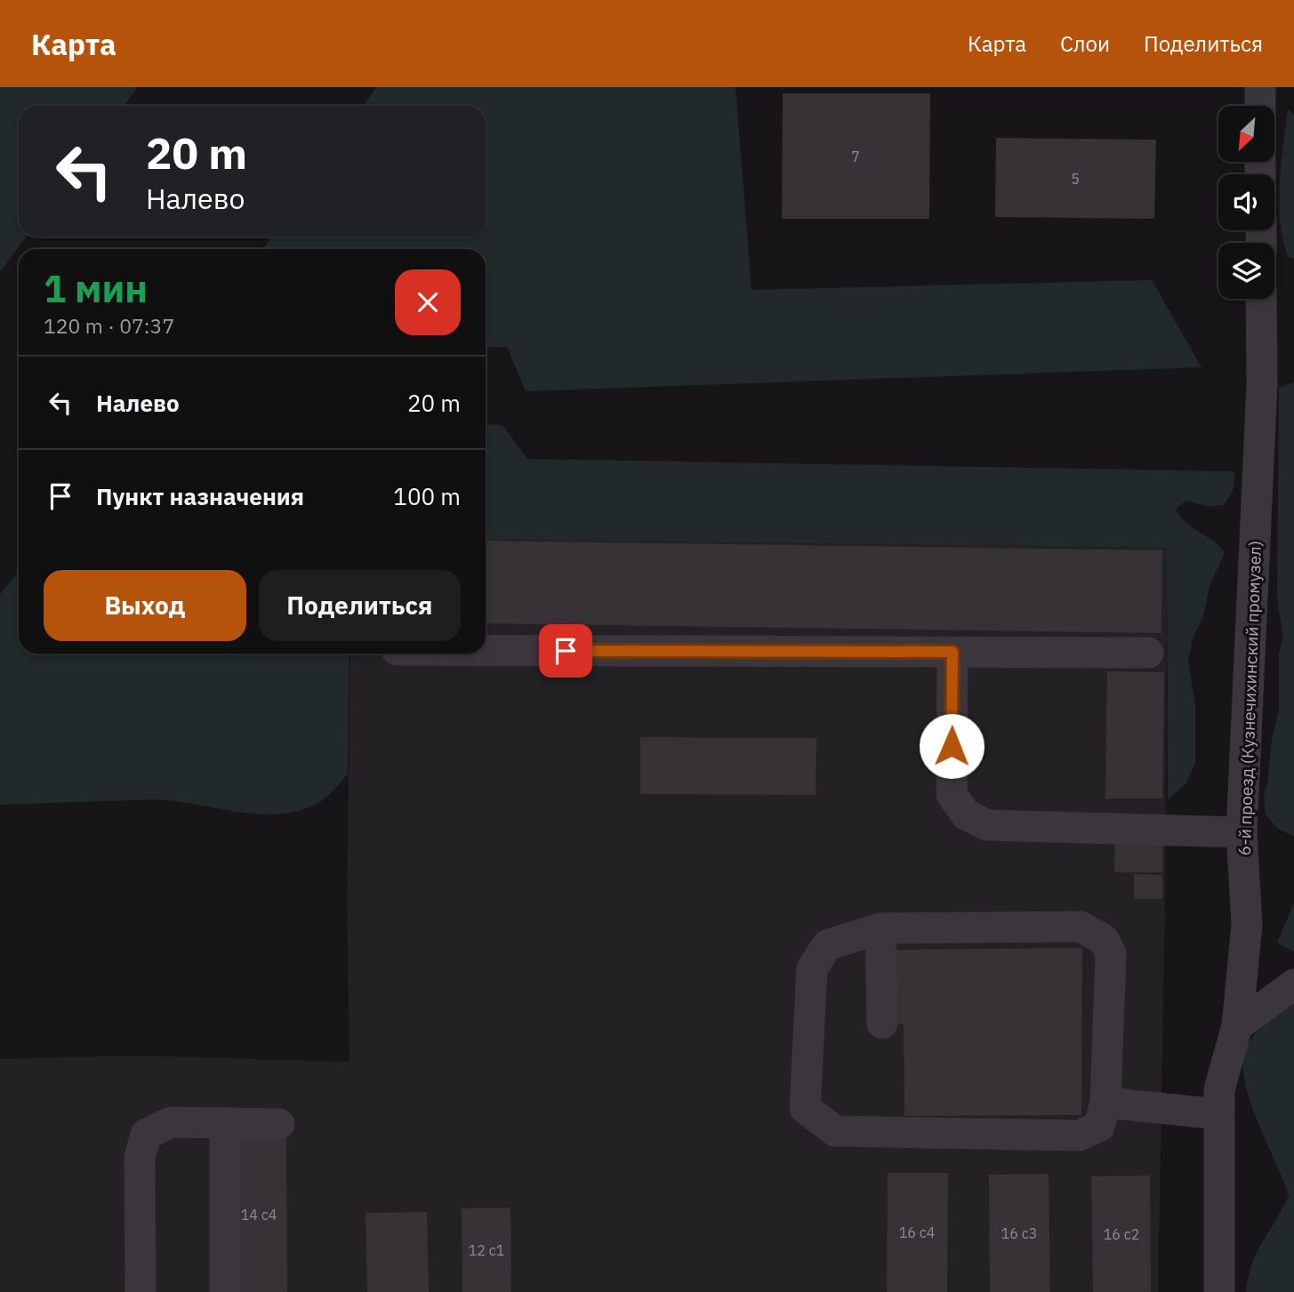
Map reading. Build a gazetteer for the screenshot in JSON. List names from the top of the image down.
{
  "streets": {
    "street": ["6-й проезд (Кузнечихинский промузел)"]
  },
  "house_numbers": [
    "7",
    "5",
    "14 с4",
    "16 с4",
    "16 с3",
    "16 с2",
    "12 с1"
  ],
  "north": "bottom left",
  "page": {
    "header": "Карта",
    "nav": ["Карта", "Слои", "Поделиться"],
    "turn": ["20 m", "Налево"],
    "heading": ["1 мин", "120 m · 07:37"],
    "list": [
      {
        "name": "Налево",
        "value": "20 m"
      },
      {
        "name": "Пункт назначения",
        "value": "100 m"
      }
    ],
    "buttons": ["Выход", "Поделиться"]
  }
}
